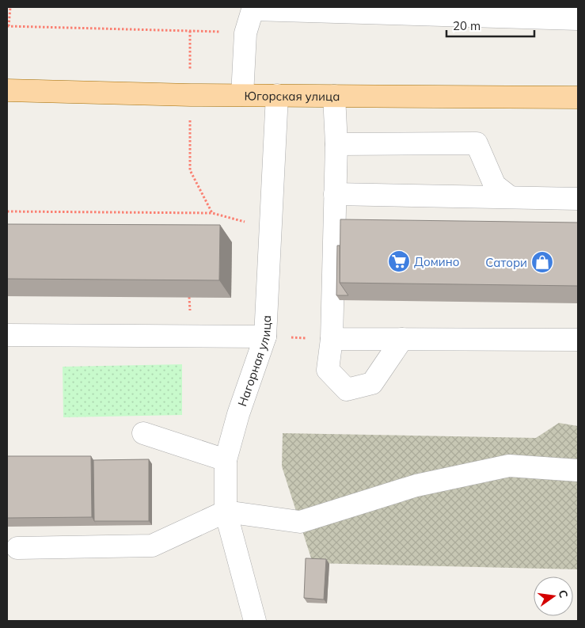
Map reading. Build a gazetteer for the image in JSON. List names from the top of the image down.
{
  "streets": {
    "main road": ["Югорская улица"],
    "street": ["Нагорная улица"]
  },
  "crossings": [
    ["Югорская улица", "Нагорная улица"]
  ],
  "places": {
    "supermarket": ["Домино"],
    "shop": ["Сатори"]
  },
  "scale_bar": "20 m",
  "north": "right"
}
